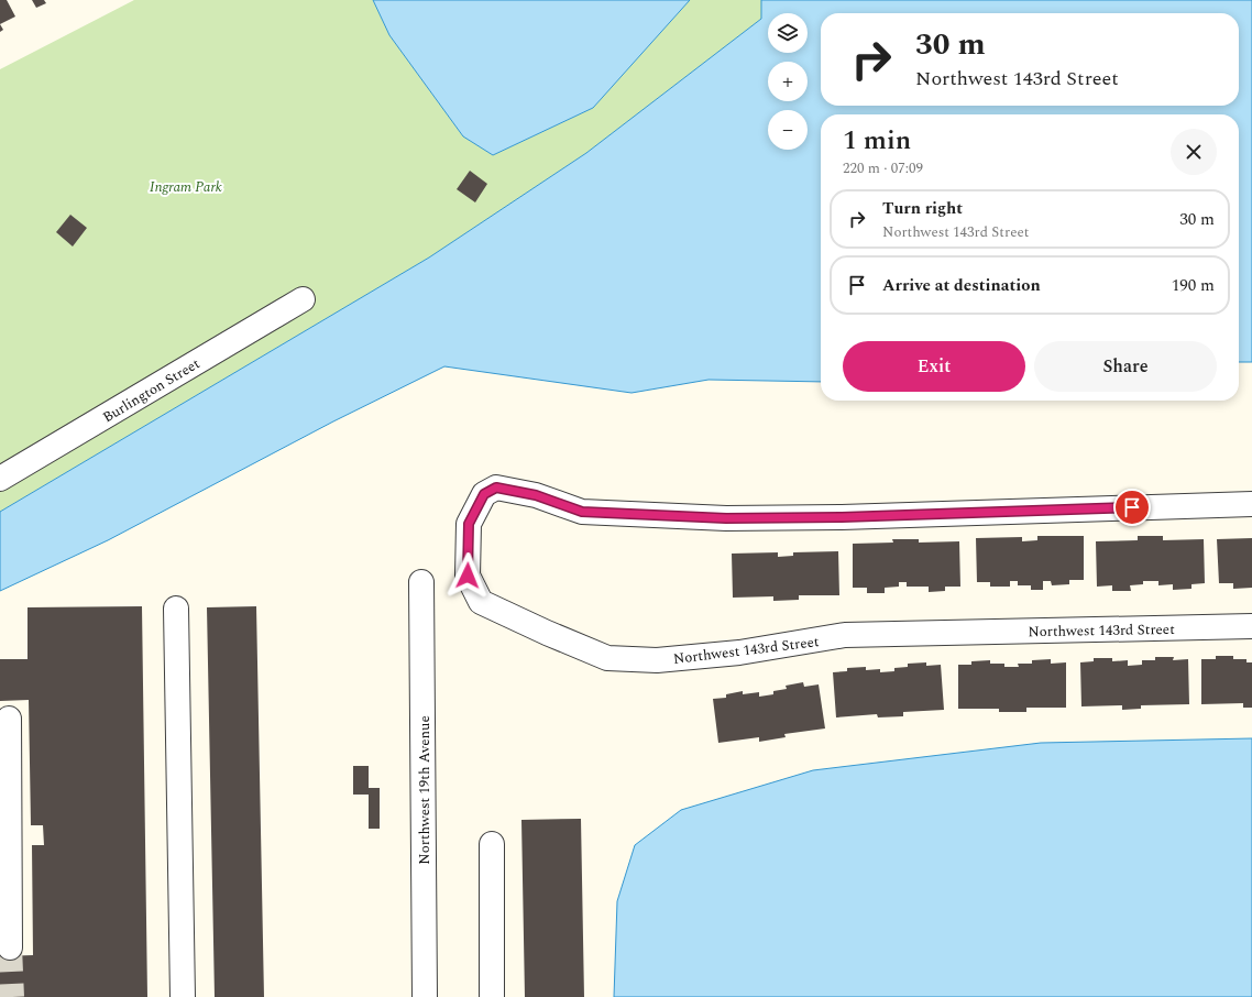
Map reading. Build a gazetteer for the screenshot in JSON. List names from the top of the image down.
{
  "streets": {
    "street": ["Burlington Street", "Northwest 143rd Street", "Northwest 19th Avenue"]
  },
  "parks": ["Ingram Park"],
  "page": {
    "map_buttons": ["+", "−"],
    "turn": ["30 m", "Northwest 143rd Street"],
    "heading": ["1 min", "220 m · 07:09"],
    "list": [
      {
        "name": "Turn right",
        "note": "Northwest 143rd Street",
        "value": "30 m"
      },
      {
        "name": "Arrive at destination",
        "value": "190 m"
      }
    ],
    "buttons": ["Exit", "Share"]
  }
}
